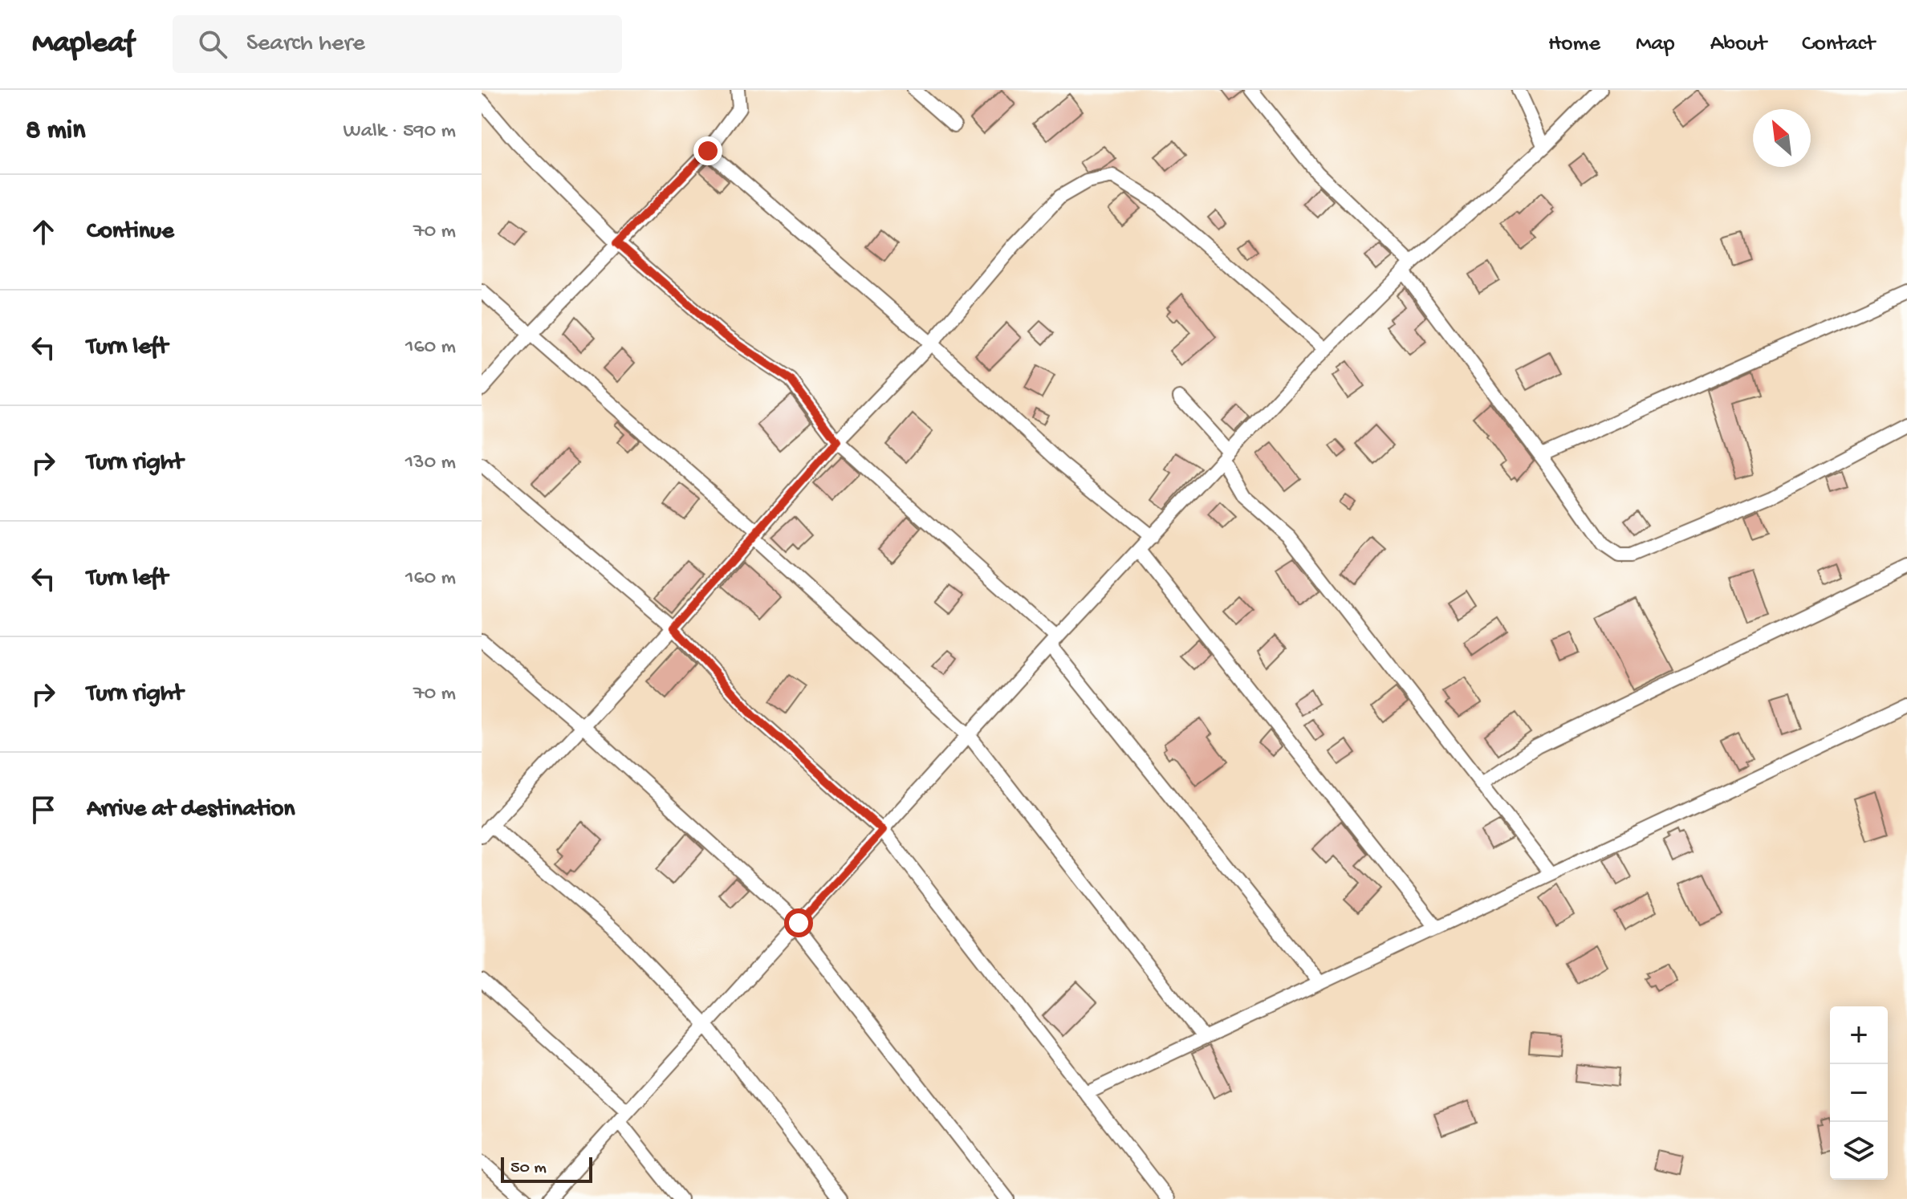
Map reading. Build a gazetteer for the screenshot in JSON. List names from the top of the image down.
{
  "scale_bar": "50 m",
  "north": "top left",
  "page": {
    "header": "Mapleaf",
    "search": "Search here",
    "nav": [
      "Home",
      "Map",
      "About",
      "Contact"
    ],
    "heading": ["8 min", "Walk · 590 m"],
    "list": [
      ["Continue", "70 m"],
      ["Turn left", "160 m"],
      ["Turn right", "130 m"],
      ["Turn left", "160 m"],
      ["Turn right", "70 m"],
      "Arrive at destination"
    ],
    "map_buttons": ["+", "−"],
    "scale": "50 m"
  }
}
